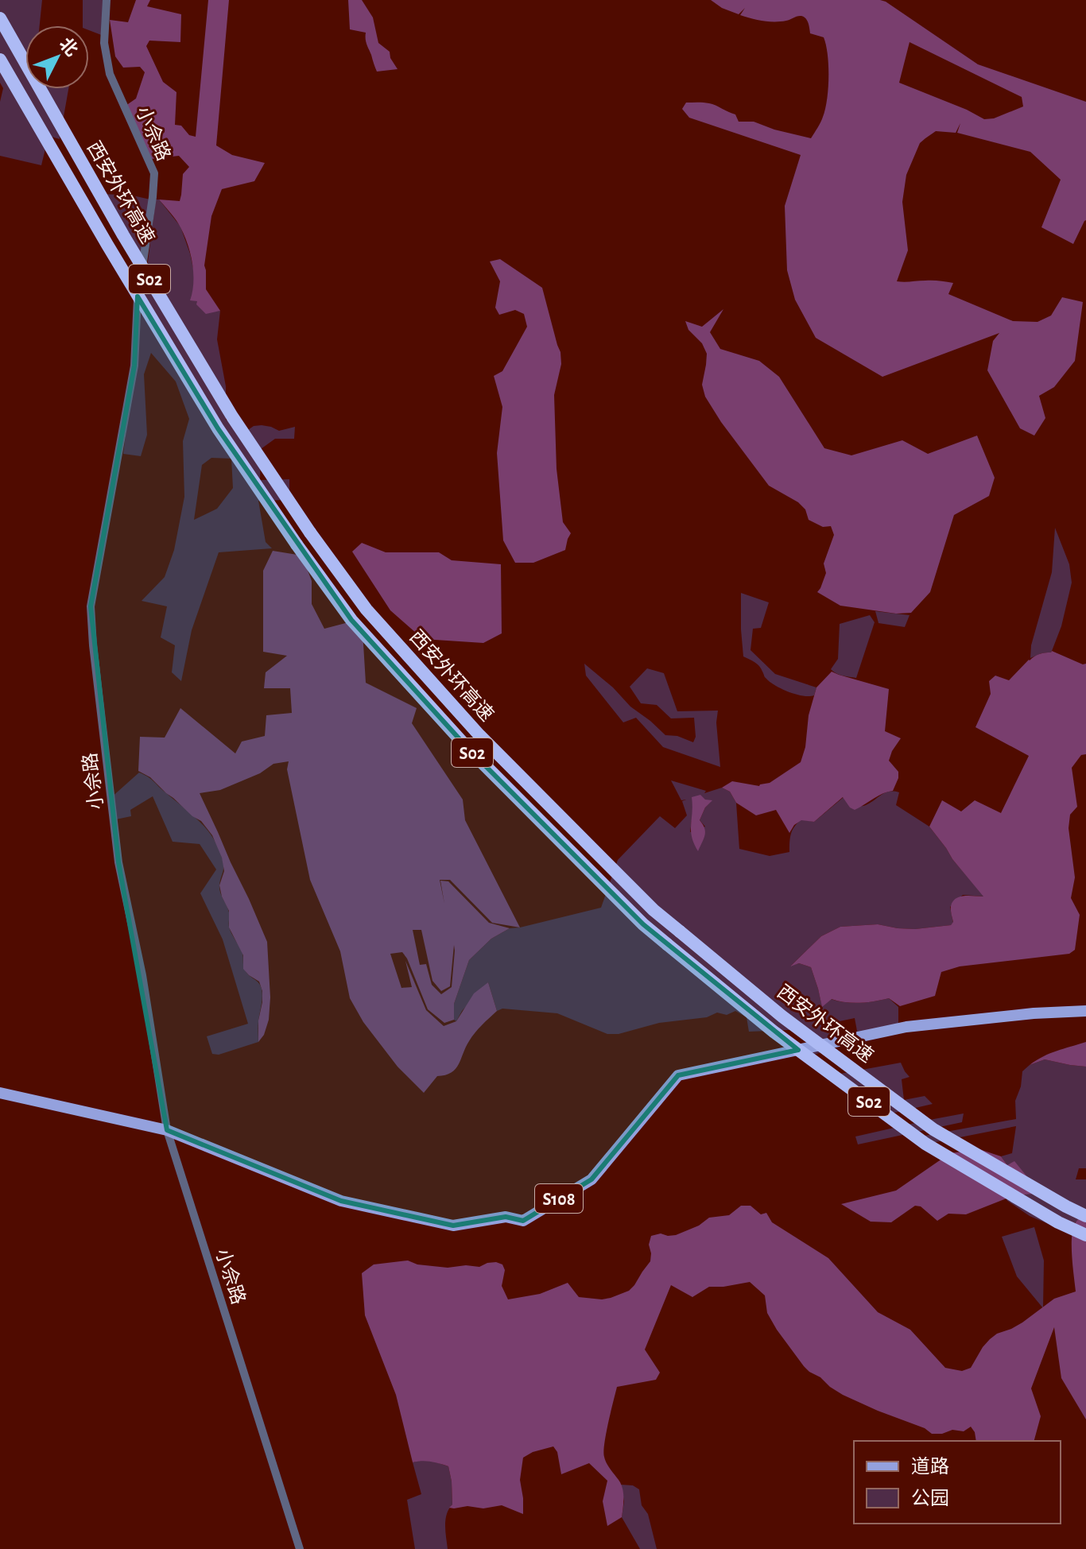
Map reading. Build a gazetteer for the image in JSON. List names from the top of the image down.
{
  "streets": {
    "highway": ["西安外环高速", "S02"],
    "main road": ["S108"],
    "street": ["小佘路"]
  },
  "crossings": [
    ["小佘路", "S108"]
  ],
  "legend": ["道路", "公园"],
  "north": "top right"
}
